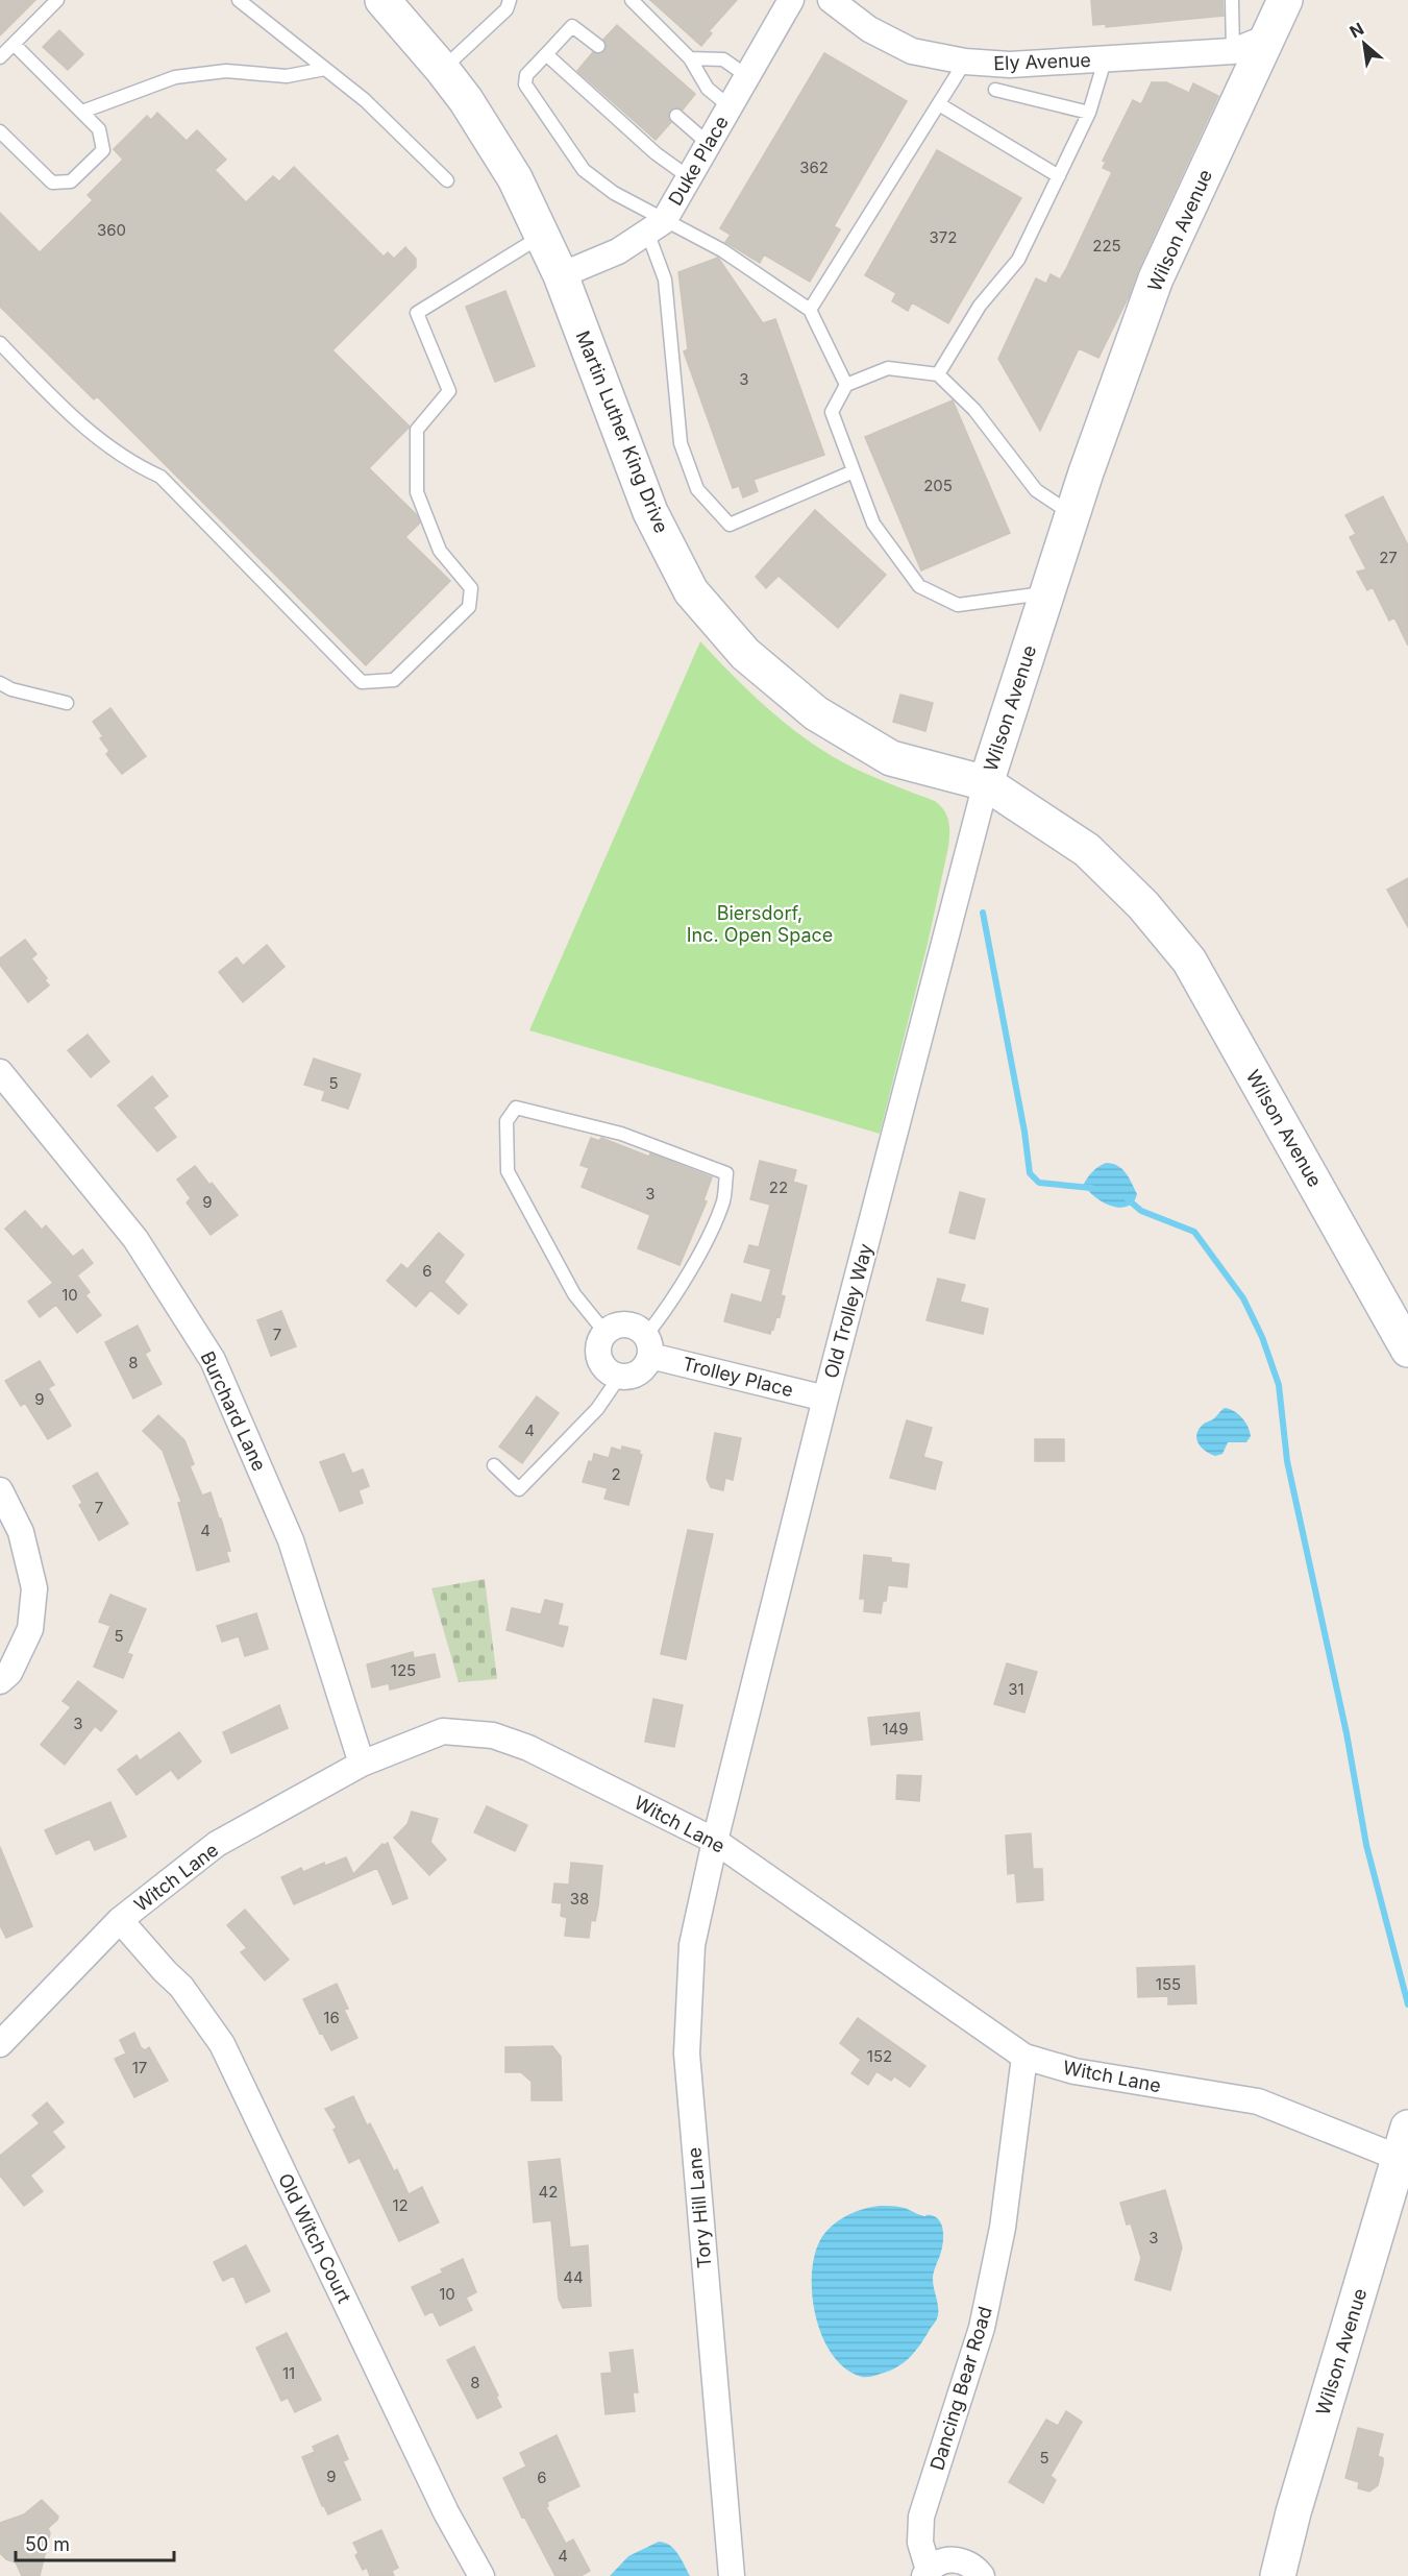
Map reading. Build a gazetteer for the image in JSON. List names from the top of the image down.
{
  "streets": {
    "main road": ["Wilson Avenue", "Martin Luther King Drive"],
    "street": [
      "Ely Avenue",
      "Duke Place",
      "Old Trolley Way",
      "Trolley Place",
      "Burchard Lane",
      "Witch Lane",
      "Tory Hill Lane",
      "Old Witch Court",
      "Dancing Bear Road"
    ]
  },
  "crossings": [
    ["Ely Avenue", "Wilson Avenue"],
    ["Duke Place", "Martin Luther King Drive"],
    ["Wilson Avenue", "Martin Luther King Drive"],
    ["Wilson Avenue", "Old Trolley Way"],
    ["Wilson Avenue", "Witch Lane"],
    ["Martin Luther King Drive", "Old Trolley Way"],
    ["Old Trolley Way", "Trolley Place"],
    ["Old Trolley Way", "Witch Lane"],
    ["Old Trolley Way", "Tory Hill Lane"],
    ["Burchard Lane", "Witch Lane"],
    ["Witch Lane", "Tory Hill Lane"],
    ["Witch Lane", "Old Witch Court"],
    ["Witch Lane", "Dancing Bear Road"]
  ],
  "parks": ["Biersdorf, Inc. Open Space"],
  "house_numbers": [
    "362",
    "360",
    "372",
    "225",
    "3",
    "205",
    "27",
    "5",
    "22",
    "3",
    "9",
    "6",
    "10",
    "7",
    "8",
    "9",
    "4",
    "2",
    "7",
    "4",
    "5",
    "125",
    "31",
    "3",
    "149",
    "38",
    "155",
    "16",
    "152",
    "17",
    "42",
    "12",
    "3",
    "44",
    "10",
    "11",
    "8",
    "5",
    "9",
    "6",
    "4"
  ],
  "scale_bar": "50 m",
  "north": "top left"
}
